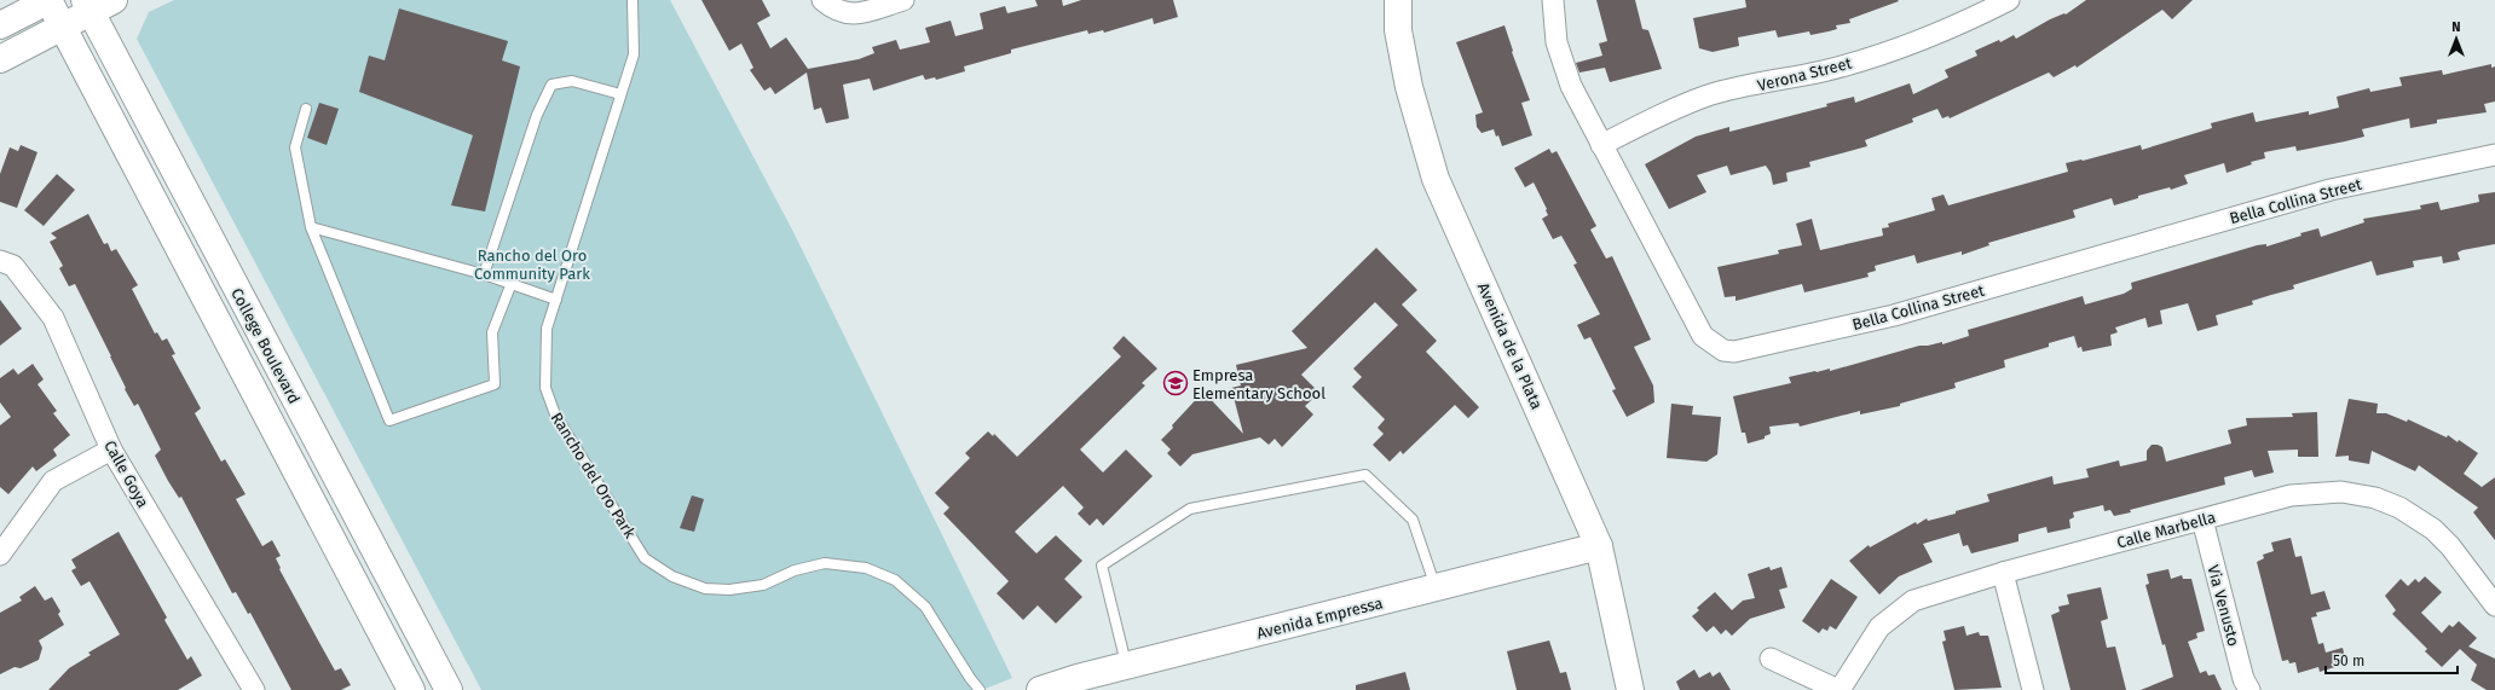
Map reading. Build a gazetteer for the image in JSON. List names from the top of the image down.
{
  "streets": {
    "main road": ["College Boulevard", "Avenida de la Plata", "Avenida Empressa"],
    "street": [
      "Verona Street",
      "Bella Collina Street",
      "Calle Goya",
      "Calle Marbella",
      "Via Venusto"
    ],
    "lane": ["Rancho del Oro Park"]
  },
  "crossings": [
    ["Verona Street", "Bella Collina Street"],
    ["Avenida de la Plata", "Avenida Empressa"],
    ["Calle Marbella", "Via Venusto"]
  ],
  "parks": ["Rancho del Oro Community Park"],
  "places": {
    "school or university": ["Empresa Elementary School"]
  },
  "scale_bar": "50 m",
  "north": "top"
}
